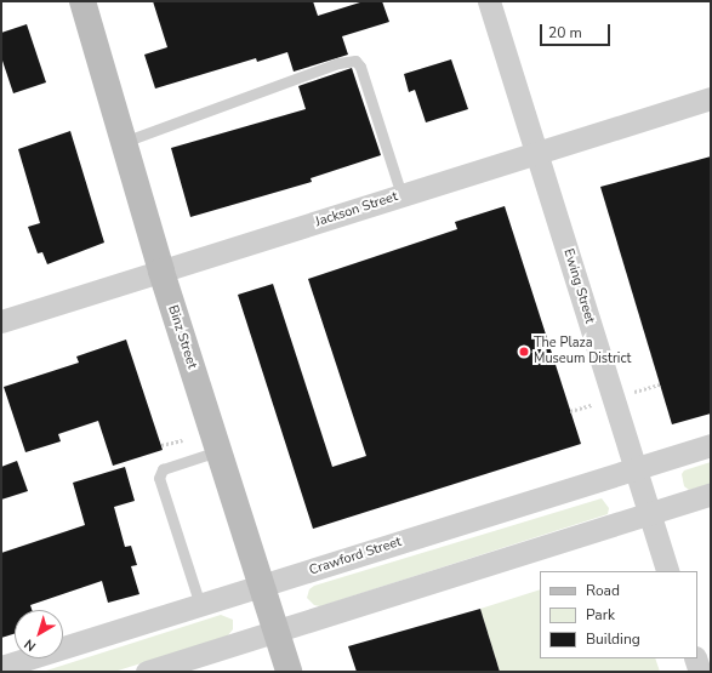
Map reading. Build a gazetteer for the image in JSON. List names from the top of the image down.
{
  "streets": {
    "main road": ["Binz Street"],
    "street": ["Jackson Street", "Ewing Street", "Crawford Street"]
  },
  "crossings": [
    ["Jackson Street", "Ewing Street"],
    ["Jackson Street", "Binz Street"],
    ["Ewing Street", "Crawford Street"],
    ["Binz Street", "Crawford Street"]
  ],
  "places": ["The Plaza Museum District"],
  "legend": ["Road", "Park", "Building"],
  "scale_bar": "20 m",
  "north": "bottom left"
}
